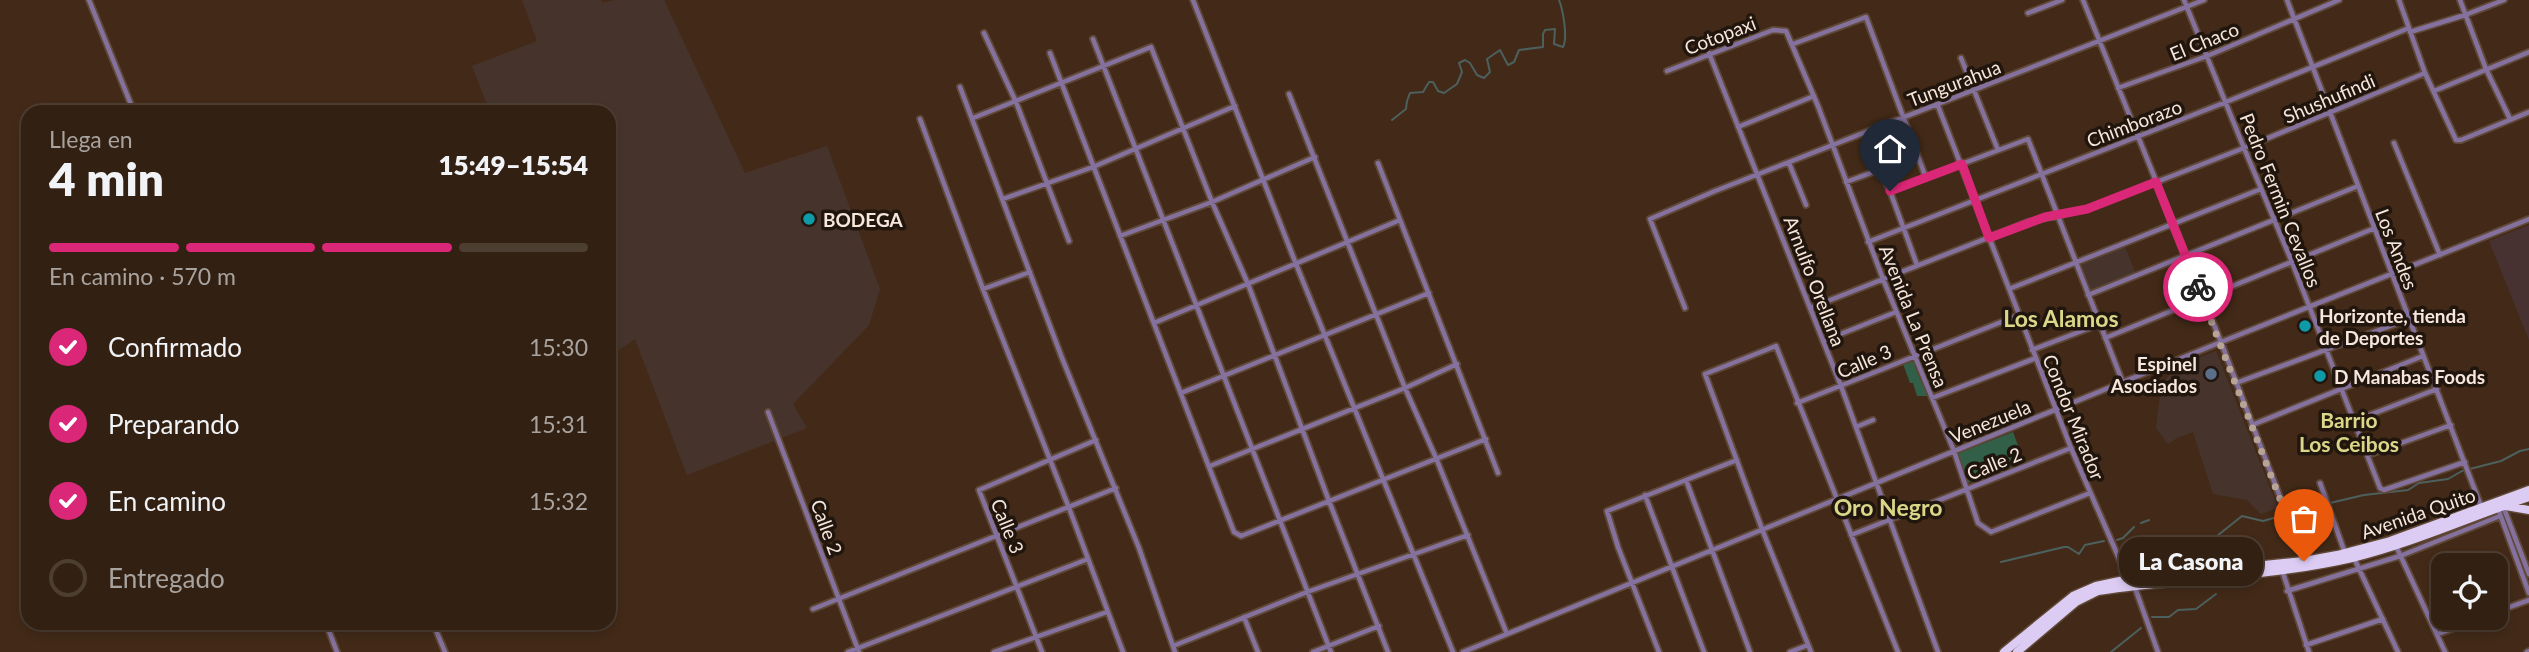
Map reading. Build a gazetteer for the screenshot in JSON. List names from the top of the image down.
{
  "streets": {
    "highway": ["Avenida Quito"],
    "street": [
      "Cotopaxi",
      "El Chaco",
      "Tungurahua",
      "Shushufindi",
      "Chimborazo",
      "Pedro Fermin Cevallos",
      "Los Andes",
      "Arnulfo Orellana",
      "Avenida La Prensa",
      "Calle 3",
      "Condor Mirador",
      "Venezuela",
      "Calle 2"
    ]
  },
  "crossings": [
    ["Cotopaxi", "Arnulfo Orellana"],
    ["Cotopaxi", "Avenida La Prensa"],
    ["El Chaco", "Pedro Fermin Cevallos"],
    ["El Chaco", "Los Andes"],
    ["Tungurahua", "Pedro Fermin Cevallos"],
    ["Tungurahua", "Arnulfo Orellana"],
    ["Tungurahua", "Avenida La Prensa"],
    ["Tungurahua", "Condor Mirador"],
    ["Shushufindi", "Pedro Fermin Cevallos"],
    ["Shushufindi", "Los Andes"],
    ["Shushufindi", "Arnulfo Orellana"],
    ["Shushufindi", "Avenida La Prensa"],
    ["Shushufindi", "Condor Mirador"],
    ["Chimborazo", "Pedro Fermin Cevallos"],
    ["Chimborazo", "Los Andes"],
    ["Chimborazo", "Avenida La Prensa"],
    ["Chimborazo", "Condor Mirador"],
    ["Pedro Fermin Cevallos", "Los Andes"],
    ["Pedro Fermin Cevallos", "Venezuela"],
    ["Los Andes", "Venezuela"],
    ["Los Andes", "Avenida Quito"],
    ["Arnulfo Orellana", "Calle 3"],
    ["Arnulfo Orellana", "Venezuela"],
    ["Arnulfo Orellana", "Calle 2"],
    ["Avenida La Prensa", "Calle 3"],
    ["Avenida La Prensa", "Condor Mirador"],
    ["Avenida La Prensa", "Venezuela"],
    ["Avenida La Prensa", "Calle 2"],
    ["Calle 3", "Condor Mirador"],
    ["Condor Mirador", "Venezuela"],
    ["Condor Mirador", "Calle 2"],
    ["Condor Mirador", "Avenida Quito"]
  ],
  "districts": ["Los Alamos", "Barrio Los Ceibos", "Oro Negro"],
  "places": [
    "BODEGA",
    "Horizonte, tienda de Deportes",
    "Espinel Asociados",
    "D Manabas Foods",
    "La Casona"
  ],
  "page": {
    "heading": ["4 min", "Llega en", "15:49–15:54"],
    "bar": "En camino · 570 m",
    "list": [
      ["Confirmado", "15:30"],
      ["Preparando", "15:31"],
      ["En camino", "15:32"],
      "Entregado"
    ],
    "bubble": "La Casona"
  }
}
